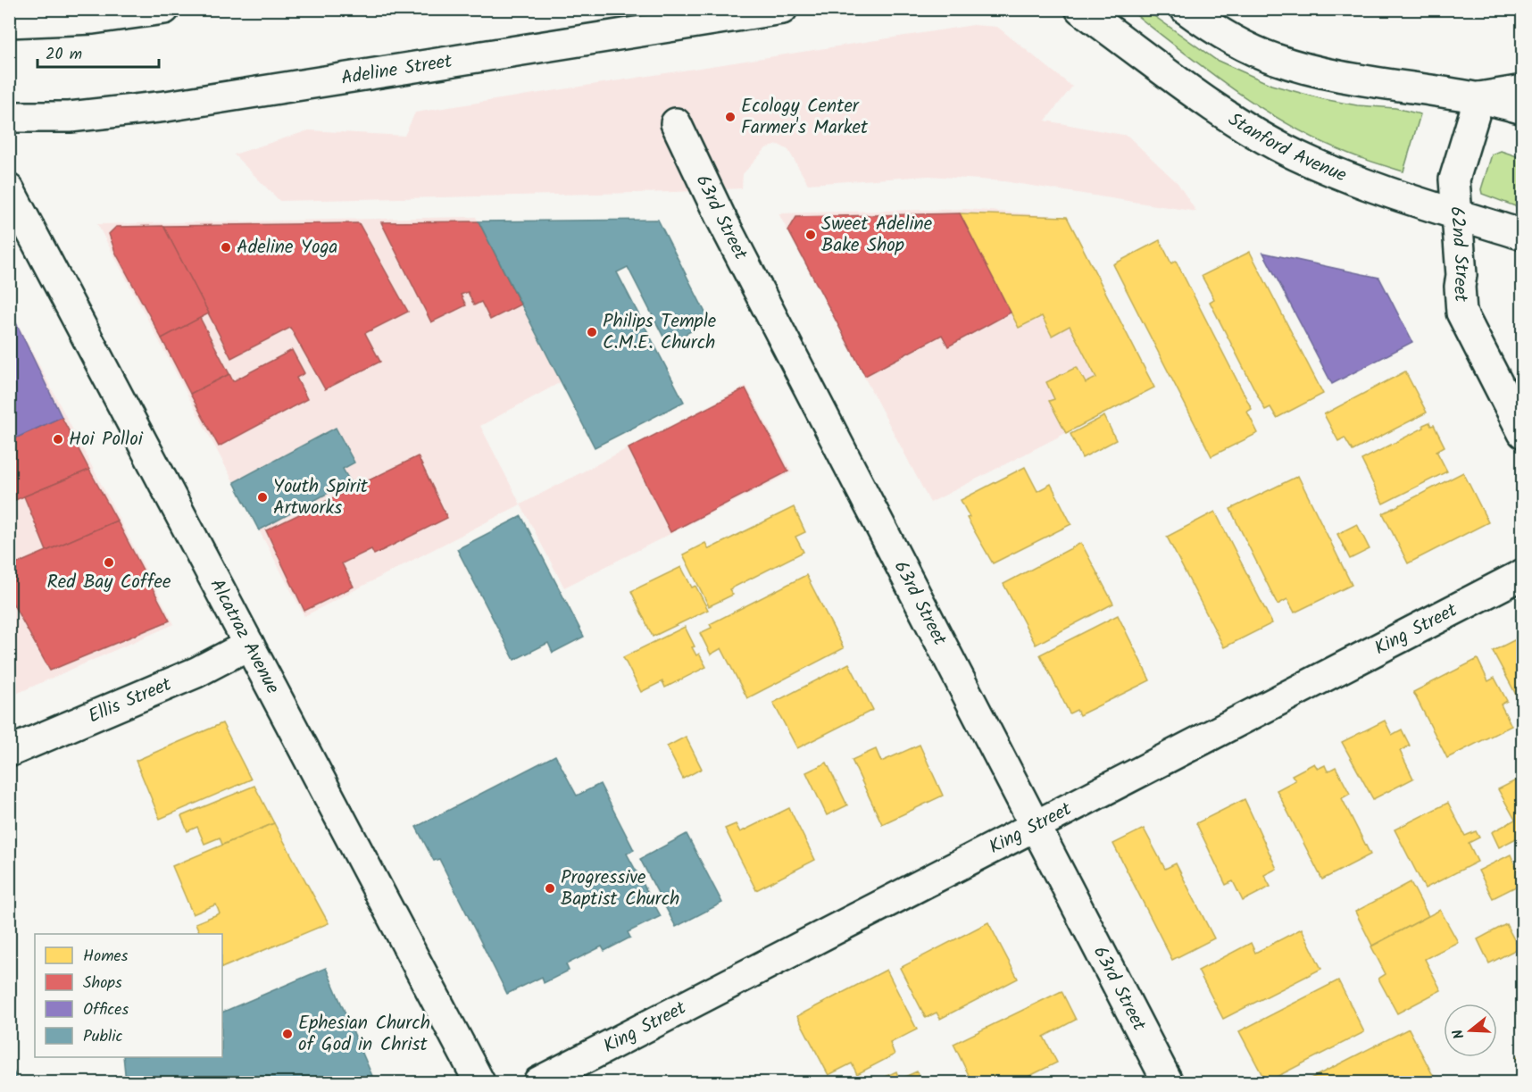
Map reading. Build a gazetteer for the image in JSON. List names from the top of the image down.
{
  "streets": {
    "street": [
      "Adeline Street",
      "Stanford Avenue",
      "63rd Street",
      "62nd Street",
      "King Street",
      "Alcatraz Avenue",
      "Ellis Street"
    ]
  },
  "crossings": [
    ["Stanford Avenue", "62nd Street"],
    ["63rd Street", "King Street"],
    ["Alcatraz Avenue", "Ellis Street"]
  ],
  "places": [
    "Ecology Center Farmer's Market",
    "Sweet Adeline Bake Shop",
    "Adeline Yoga",
    "Philips Temple C.M.E. Church",
    "Hoi Polloi",
    "Youth Spirit Artworks",
    "Red Bay Coffee",
    "Progressive Baptist Church",
    "Ephesian Church of God in Christ"
  ],
  "legend": [
    "Homes",
    "Shops",
    "Offices",
    "Public"
  ],
  "scale_bar": "20 m",
  "north": "left"
}
